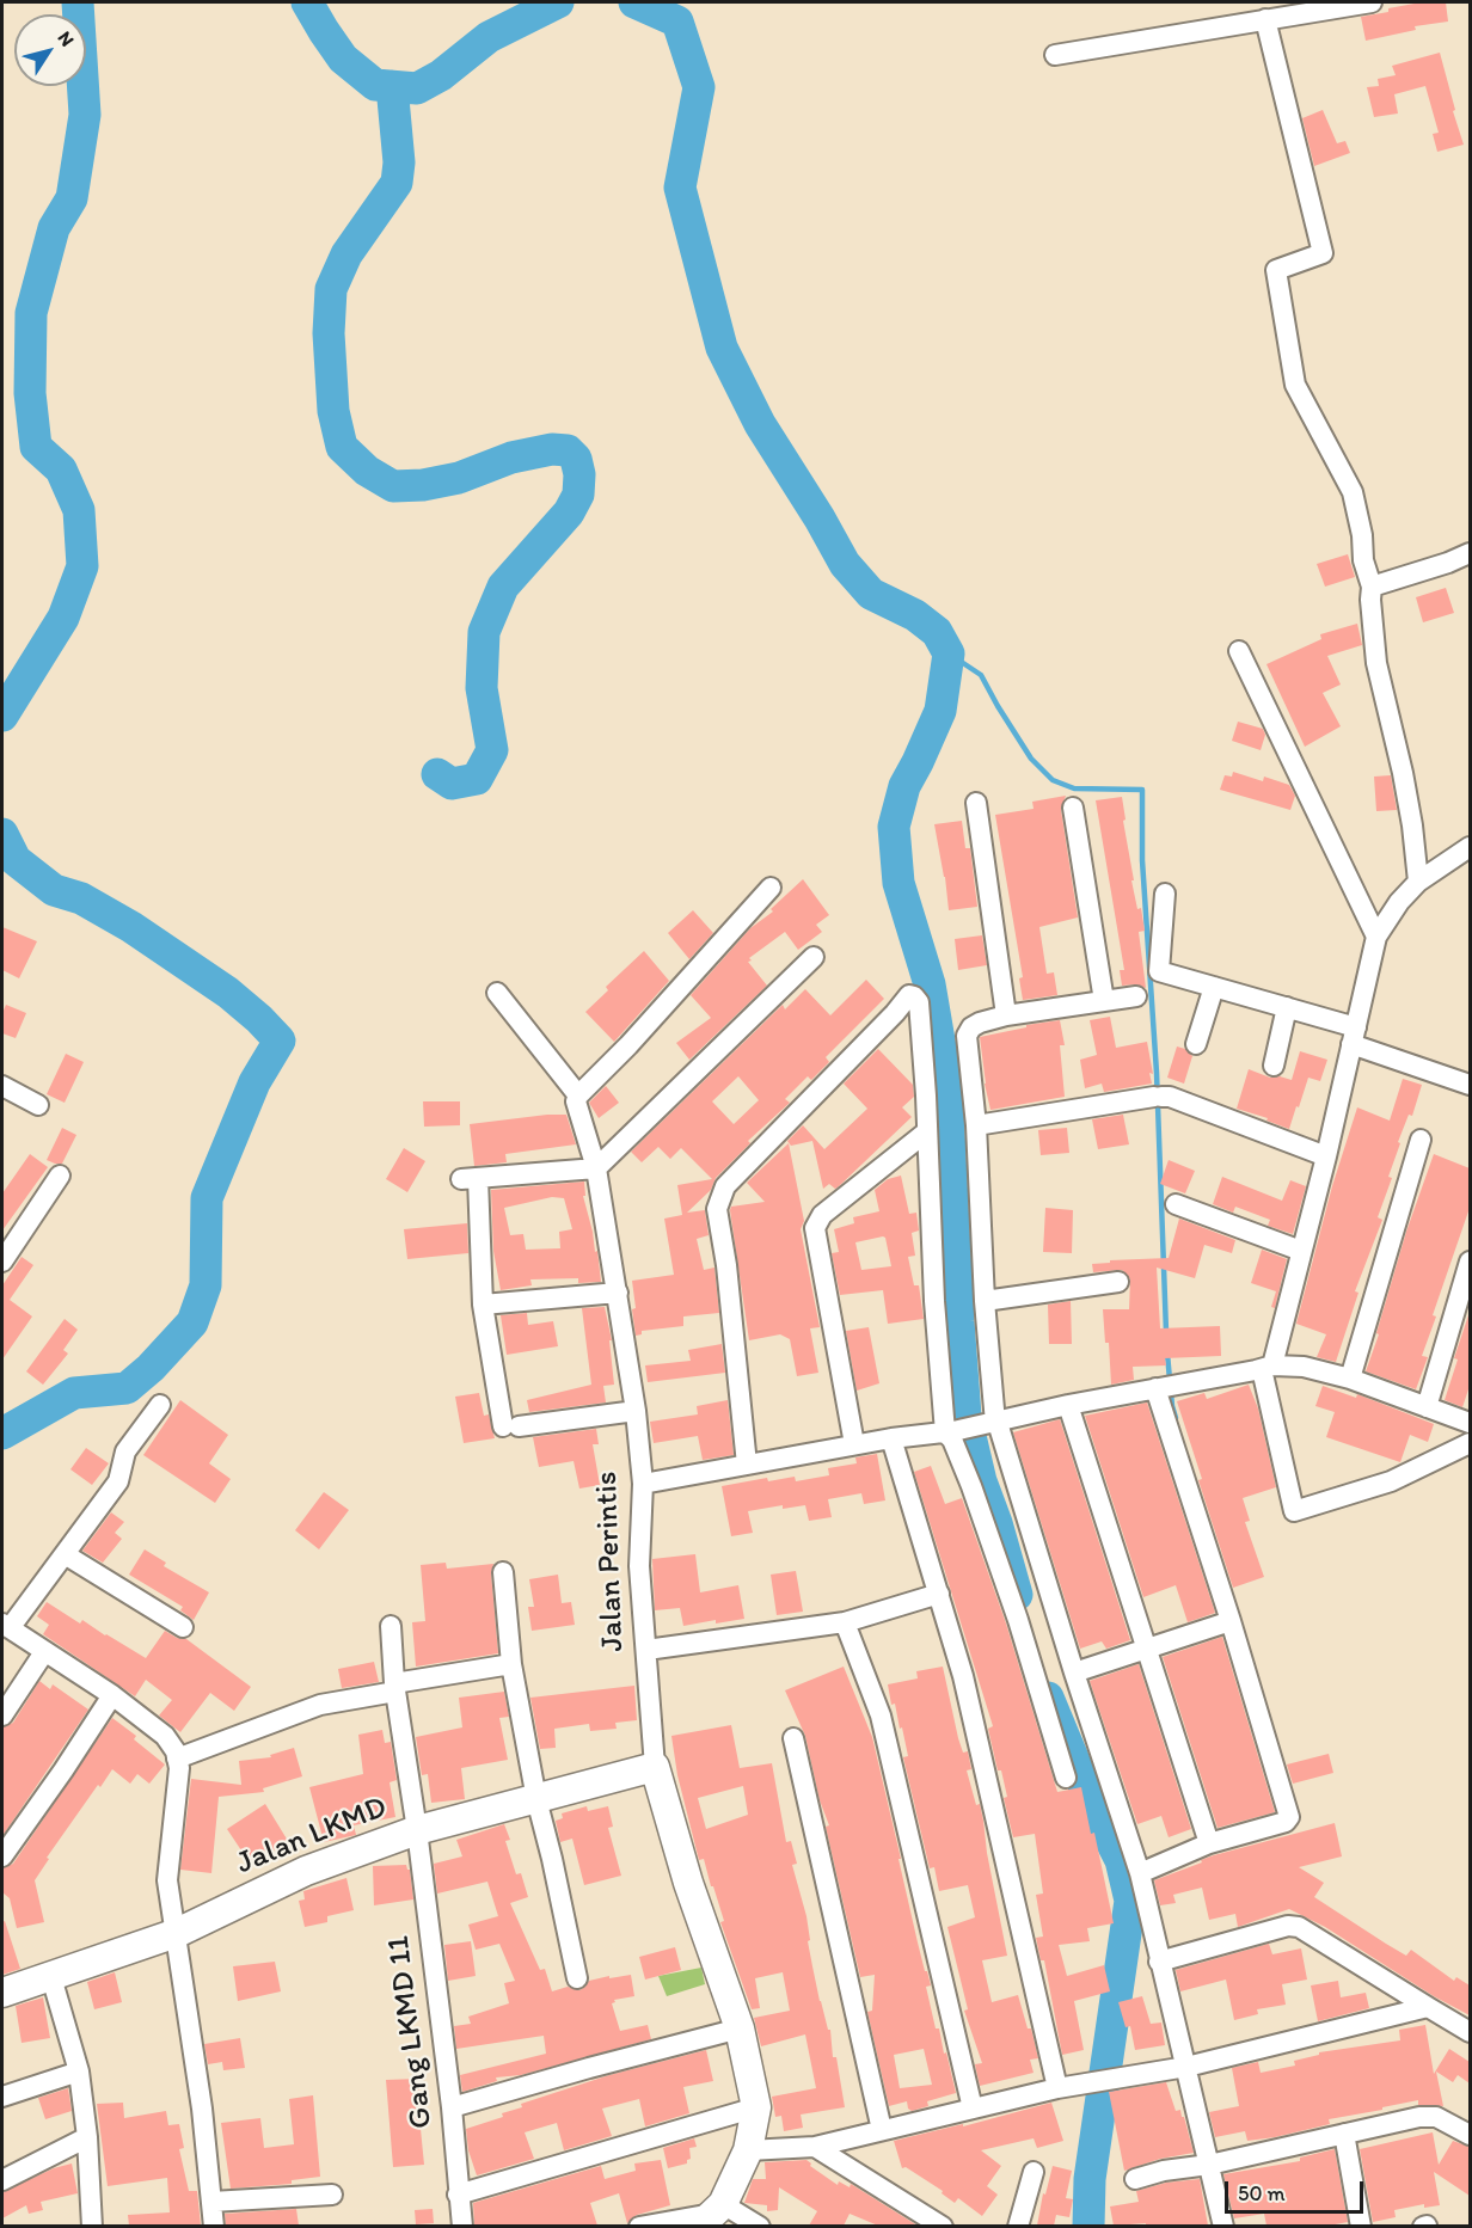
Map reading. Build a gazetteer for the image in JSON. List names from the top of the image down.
{
  "streets": {
    "street": ["Jalan Perintis", "Jalan LKMD", "Gang LKMD 11"]
  },
  "crossings": [
    ["Jalan Perintis", "Jalan LKMD"],
    ["Jalan LKMD", "Gang LKMD 11"]
  ],
  "scale_bar": "50 m",
  "north": "top right"
}
